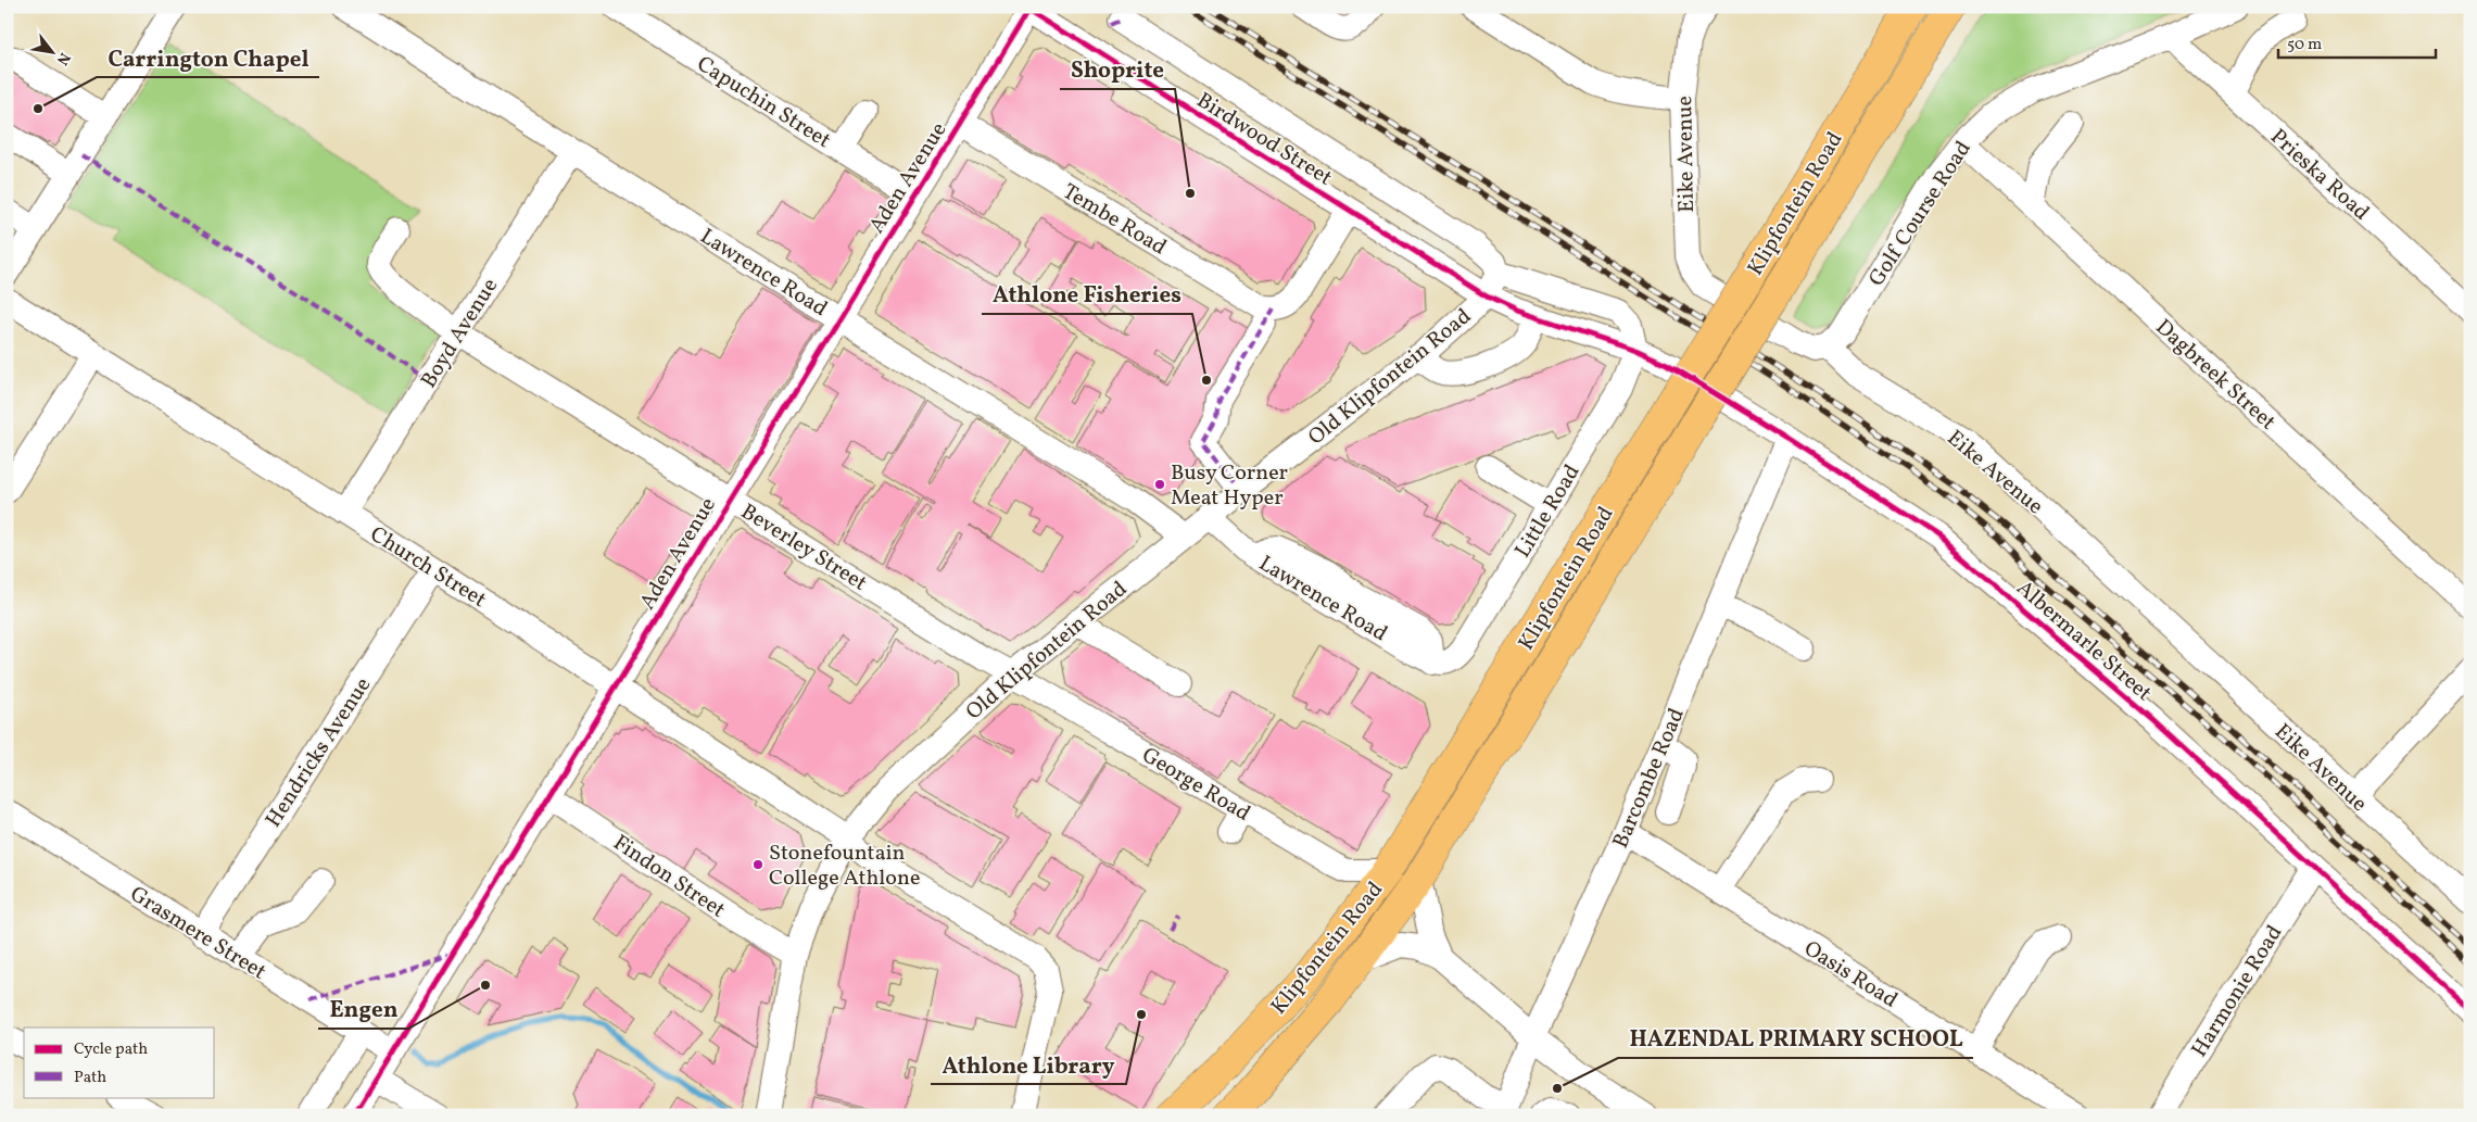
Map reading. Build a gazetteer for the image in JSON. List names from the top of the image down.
{
  "streets": {
    "main road": ["Klipfontein Road"],
    "street": [
      "Capuchin Street",
      "Birdwood Street",
      "Eike Avenue",
      "Prieska Road",
      "Aden Avenue",
      "Golf Course Road",
      "Tembe Road",
      "Lawrence Road",
      "Boyd Avenue",
      "Dagbreek Street",
      "Old Klipfontein Road",
      "Little Road",
      "Beverley Street",
      "Church Street",
      "Albermarle Street",
      "Hendricks Avenue",
      "Barcombe Road",
      "George Road",
      "Findon Street",
      "Grasmere Street",
      "Oasis Road",
      "Harmonie Road"
    ]
  },
  "crossings": [
    ["Capuchin Street", "Aden Avenue"],
    ["Birdwood Street", "Aden Avenue"],
    ["Birdwood Street", "Old Klipfontein Road"],
    ["Eike Avenue", "Golf Course Road"],
    ["Prieska Road", "Golf Course Road"],
    ["Aden Avenue", "Tembe Road"],
    ["Aden Avenue", "Lawrence Road"],
    ["Aden Avenue", "Beverley Street"],
    ["Aden Avenue", "Church Street"],
    ["Aden Avenue", "Findon Street"],
    ["Aden Avenue", "Grasmere Street"],
    ["Klipfontein Road", "George Road"],
    ["Golf Course Road", "Dagbreek Street"],
    ["Lawrence Road", "Boyd Avenue"],
    ["Lawrence Road", "Old Klipfontein Road"],
    ["Lawrence Road", "Little Road"],
    ["Boyd Avenue", "Beverley Street"],
    ["Boyd Avenue", "Church Street"],
    ["Old Klipfontein Road", "Beverley Street"],
    ["Old Klipfontein Road", "Church Street"],
    ["Old Klipfontein Road", "George Road"],
    ["Old Klipfontein Road", "Findon Street"],
    ["Little Road", "Albermarle Street"],
    ["Beverley Street", "George Road"],
    ["Church Street", "Hendricks Avenue"],
    ["Albermarle Street", "Barcombe Road"],
    ["Albermarle Street", "Harmonie Road"],
    ["Hendricks Avenue", "Grasmere Street"],
    ["Barcombe Road", "Oasis Road"]
  ],
  "places": [
    "Carrington Chapel",
    "Shoprite",
    "Athlone Fisheries",
    "Busy Corner Meat Hyper",
    "Stonefountain College Athlone",
    "Engen",
    "Athlone Library",
    "HAZENDAL PRIMARY SCHOOL"
  ],
  "legend": ["Cycle path", "Path"],
  "scale_bar": "50 m",
  "north": "bottom right"
}
